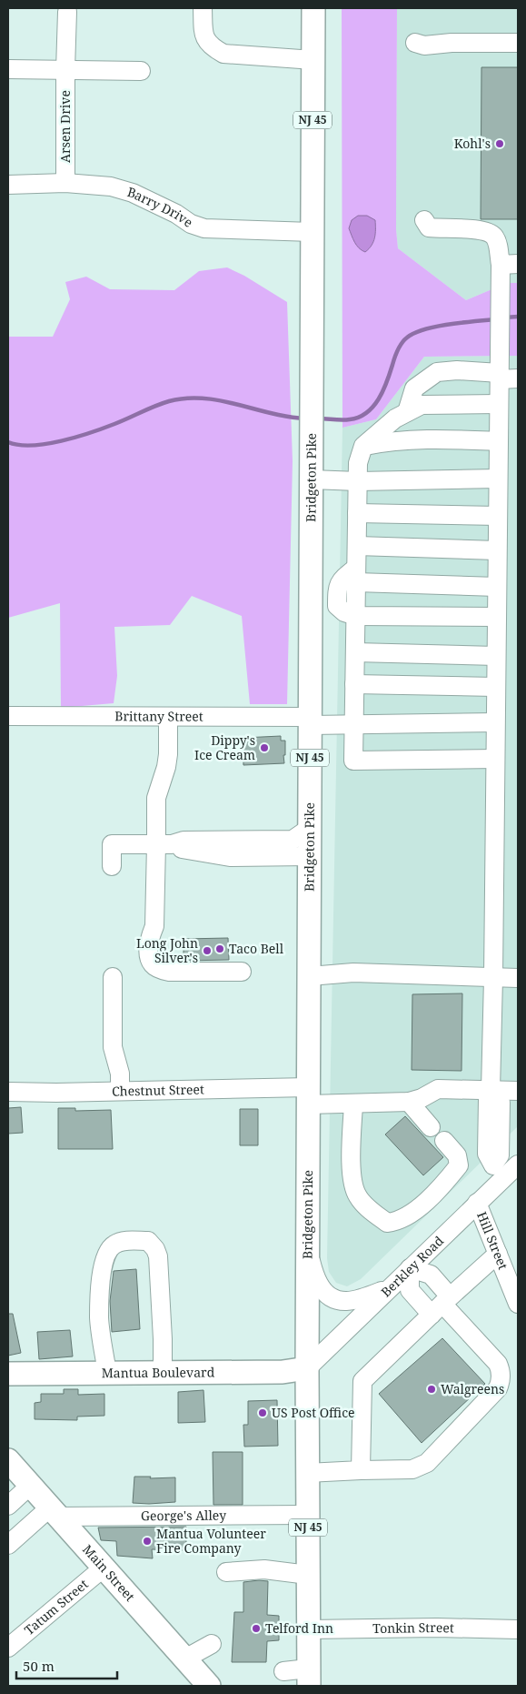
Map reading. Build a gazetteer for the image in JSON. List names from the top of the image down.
{
  "streets": {
    "main road": [
      "NJ 45",
      "Bridgeton Pike",
      "Mantua Boulevard",
      "Main Street"
    ],
    "street": [
      "Arsen Drive",
      "Barry Drive",
      "Brittany Street",
      "Chestnut Street",
      "Hill Street",
      "Berkley Road",
      "George's Alley",
      "Tatum Street",
      "Tonkin Street"
    ]
  },
  "crossings": [
    ["Arsen Drive", "Barry Drive"],
    ["Barry Drive", "Bridgeton Pike"],
    ["Bridgeton Pike", "Brittany Street"],
    ["Bridgeton Pike", "Chestnut Street"],
    ["Bridgeton Pike", "Berkley Road"],
    ["Bridgeton Pike", "Mantua Boulevard"],
    ["Bridgeton Pike", "George's Alley"],
    ["Bridgeton Pike", "Tonkin Street"],
    ["Hill Street", "Berkley Road"],
    ["Berkley Road", "Mantua Boulevard"],
    ["George's Alley", "Main Street"],
    ["Main Street", "Tatum Street"]
  ],
  "places": [
    "Kohl's",
    "Dippy's Ice Cream",
    "Taco Bell",
    "Long John Silver's",
    "Walgreens",
    "US Post Office",
    "Mantua Volunteer Fire Company",
    "Telford Inn"
  ],
  "scale_bar": "50 m"
}
